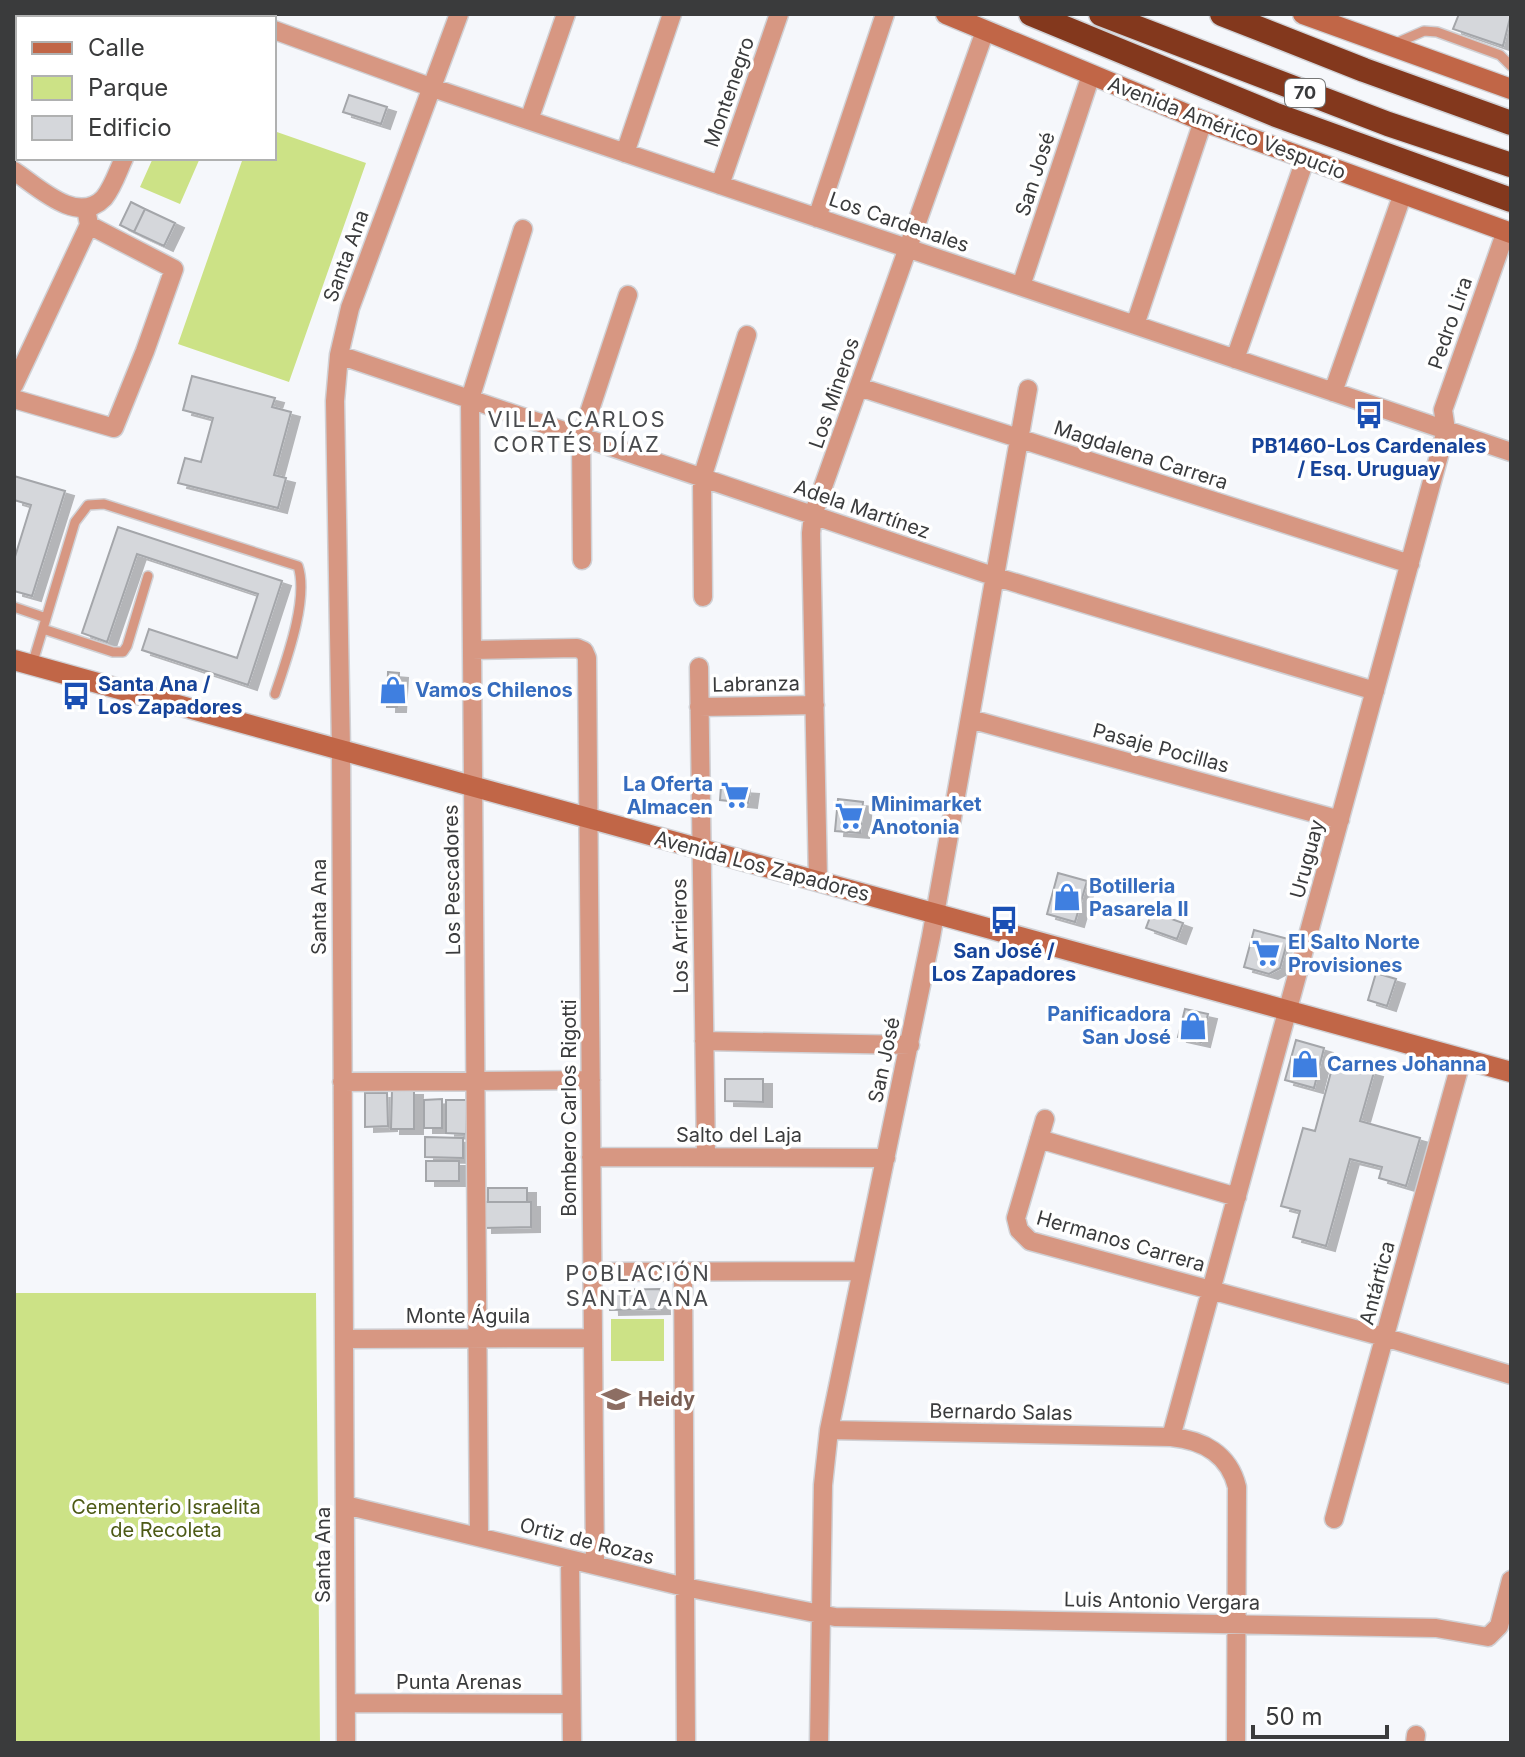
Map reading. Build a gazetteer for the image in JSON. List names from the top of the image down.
{
  "streets": {
    "highway": ["70"],
    "main road": ["Avenida Américo Vespucio", "Avenida Los Zapadores"],
    "street": [
      "Montenegro",
      "San José",
      "Los Cardenales",
      "Santa Ana",
      "Pedro Lira",
      "Los Mineros",
      "Magdalena Carrera",
      "Adela Martínez",
      "Labranza",
      "Pasaje Pocillas",
      "Uruguay",
      "Los Pescadores",
      "Los Arrieros",
      "Bombero Carlos Rigotti",
      "Salto del Laja",
      "Hermanos Carrera",
      "Antártica",
      "Monte Águila",
      "Bernardo Salas",
      "Ortiz de Rozas",
      "Luis Antonio Vergara",
      "Punta Arenas"
    ]
  },
  "crossings": [
    ["Montenegro", "Los Cardenales"],
    ["Avenida Américo Vespucio", "San José"],
    ["Avenida Américo Vespucio", "Pedro Lira"],
    ["Avenida Américo Vespucio", "Los Mineros"],
    ["San José", "Los Cardenales"],
    ["San José", "Magdalena Carrera"],
    ["San José", "Adela Martínez"],
    ["San José", "Pasaje Pocillas"],
    ["San José", "Avenida Los Zapadores"],
    ["San José", "Salto del Laja"],
    ["San José", "Bernardo Salas"],
    ["San José", "Ortiz de Rozas"],
    ["San José", "Luis Antonio Vergara"],
    ["Los Cardenales", "Santa Ana"],
    ["Los Cardenales", "Pedro Lira"],
    ["Los Cardenales", "Los Mineros"],
    ["Los Cardenales", "Uruguay"],
    ["Santa Ana", "Adela Martínez"],
    ["Santa Ana", "Avenida Los Zapadores"],
    ["Santa Ana", "Monte Águila"],
    ["Santa Ana", "Ortiz de Rozas"],
    ["Santa Ana", "Punta Arenas"],
    ["Pedro Lira", "Uruguay"],
    ["Los Mineros", "Magdalena Carrera"],
    ["Los Mineros", "Adela Martínez"],
    ["Los Mineros", "Labranza"],
    ["Los Mineros", "Avenida Los Zapadores"],
    ["Magdalena Carrera", "Uruguay"],
    ["Adela Martínez", "Uruguay"],
    ["Adela Martínez", "Los Pescadores"],
    ["Labranza", "Los Arrieros"],
    ["Pasaje Pocillas", "Uruguay"],
    ["Uruguay", "Avenida Los Zapadores"],
    ["Uruguay", "Hermanos Carrera"],
    ["Uruguay", "Bernardo Salas"],
    ["Avenida Los Zapadores", "Los Pescadores"],
    ["Avenida Los Zapadores", "Los Arrieros"],
    ["Avenida Los Zapadores", "Bombero Carlos Rigotti"],
    ["Avenida Los Zapadores", "Antártica"],
    ["Los Pescadores", "Bombero Carlos Rigotti"],
    ["Los Pescadores", "Monte Águila"],
    ["Los Pescadores", "Ortiz de Rozas"],
    ["Los Arrieros", "Salto del Laja"],
    ["Bombero Carlos Rigotti", "Salto del Laja"],
    ["Bombero Carlos Rigotti", "Monte Águila"],
    ["Bombero Carlos Rigotti", "Ortiz de Rozas"],
    ["Bernardo Salas", "Luis Antonio Vergara"],
    ["Ortiz de Rozas", "Luis Antonio Vergara"]
  ],
  "districts": ["VILLA CARLOS CORTÉS DÍAZ", "POBLACIÓN SANTA ANA"],
  "parks": ["Cementerio Israelita de Recoleta"],
  "places": {
    "bus stop": ["PB1460-Los Cardenales / Esq. Uruguay", "Santa Ana / Los Zapadores", "San José / Los Zapadores"],
    "shop": [
      "Vamos Chilenos",
      "Botilleria Pasarela II",
      "Panificadora San José",
      "Carnes Johanna"
    ],
    "supermarket": ["La Oferta Almacen", "Minimarket Anotonia", "El Salto Norte Provisiones"],
    "school or university": ["Heidy"]
  },
  "legend": ["Calle", "Parque", "Edificio"],
  "scale_bar": "50 m"
}
